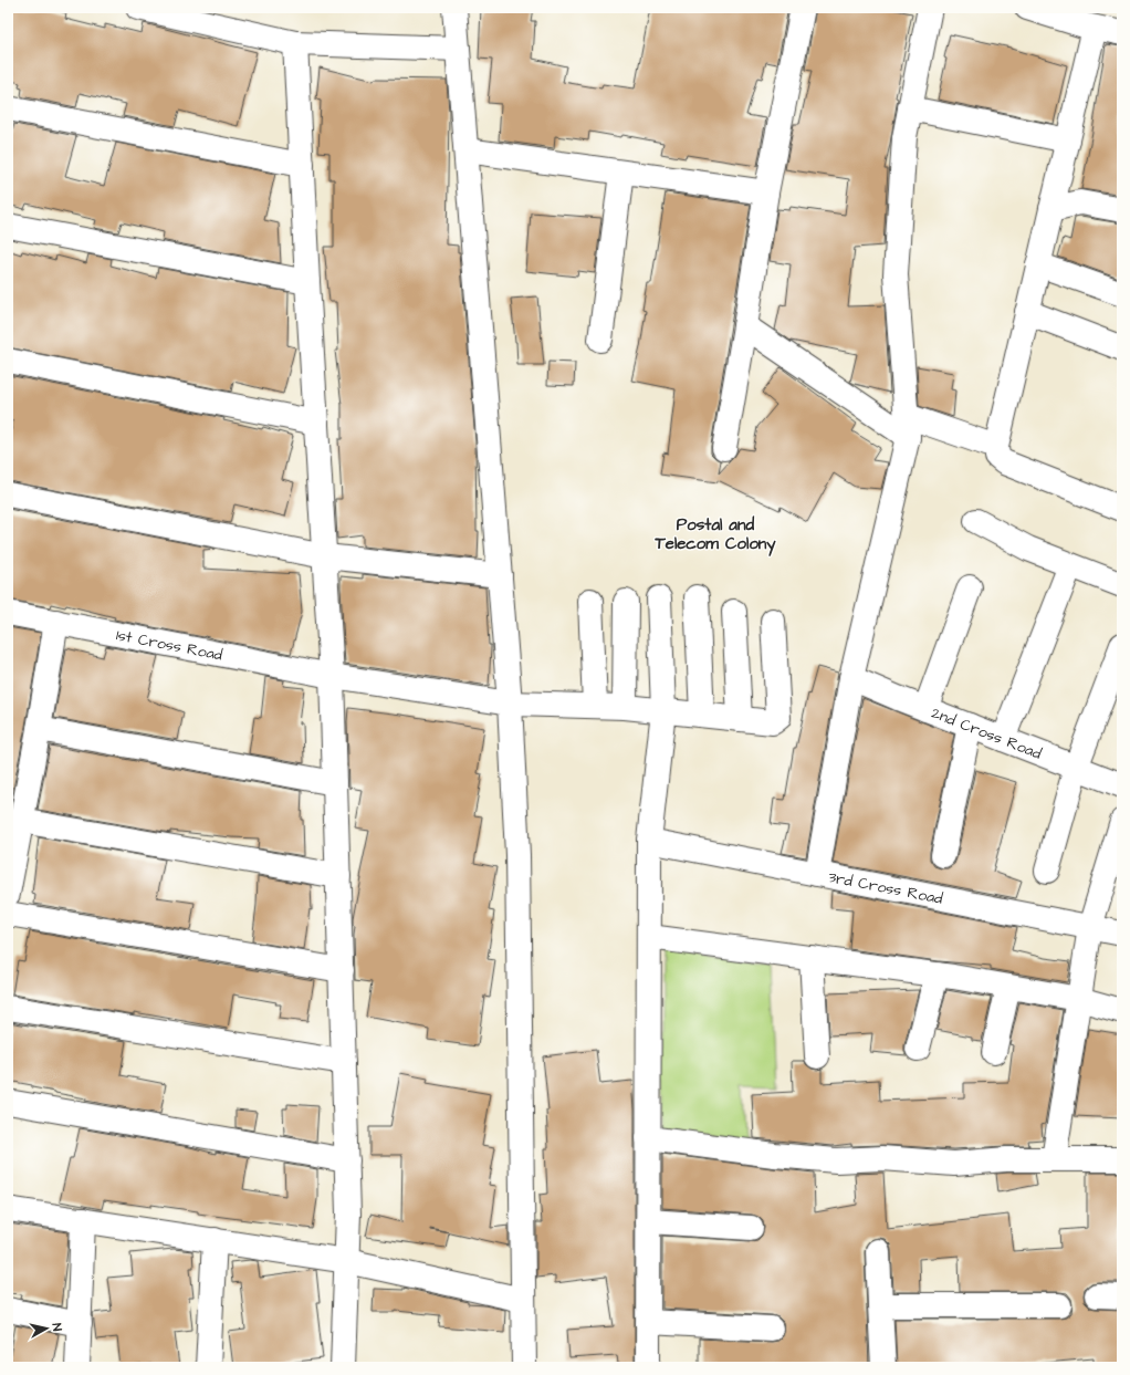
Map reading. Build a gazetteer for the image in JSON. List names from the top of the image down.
{
  "streets": {
    "street": ["1st Cross Road", "2nd Cross Road", "3rd Cross Road"]
  },
  "districts": ["Postal and Telecom Colony"],
  "north": "right"
}
